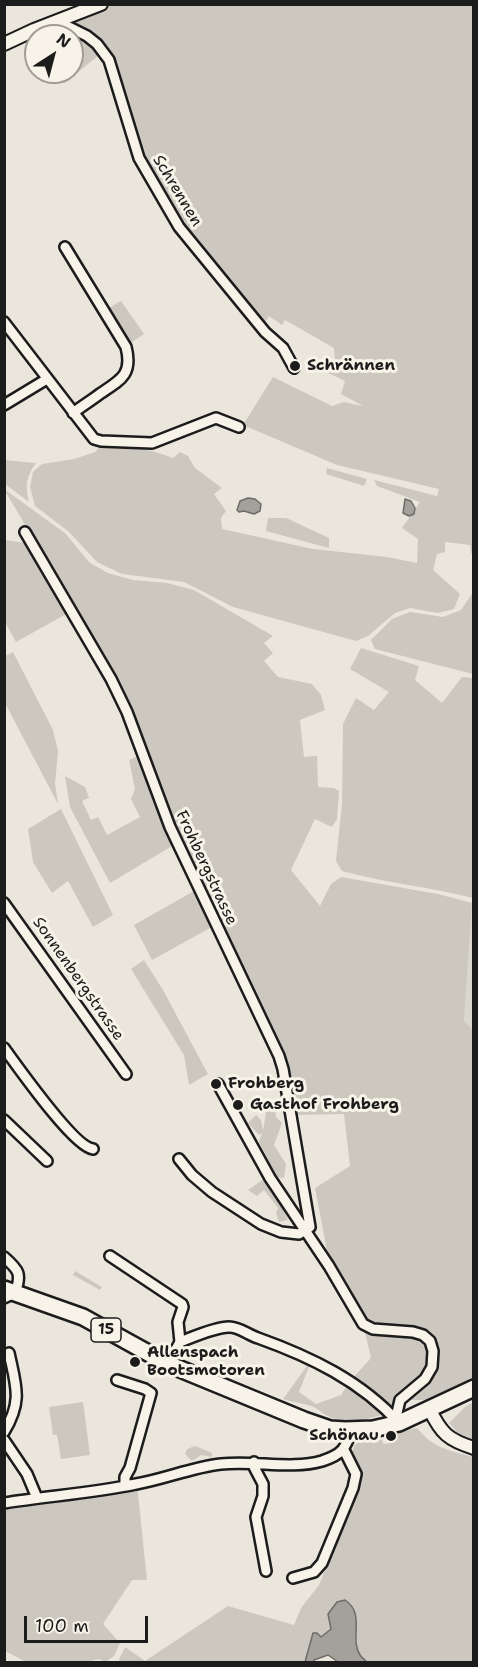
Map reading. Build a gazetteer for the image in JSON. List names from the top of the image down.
{
  "streets": {
    "main road": ["15"],
    "street": ["Schrennen", "Frohbergstrasse", "Sonnenbergstrasse"]
  },
  "places": [
    "Schrännen",
    "Frohberg",
    "Gasthof Frohberg",
    "Allenspach Bootsmotoren",
    "Schönau"
  ],
  "scale_bar": "100 m",
  "north": "top right"
}
